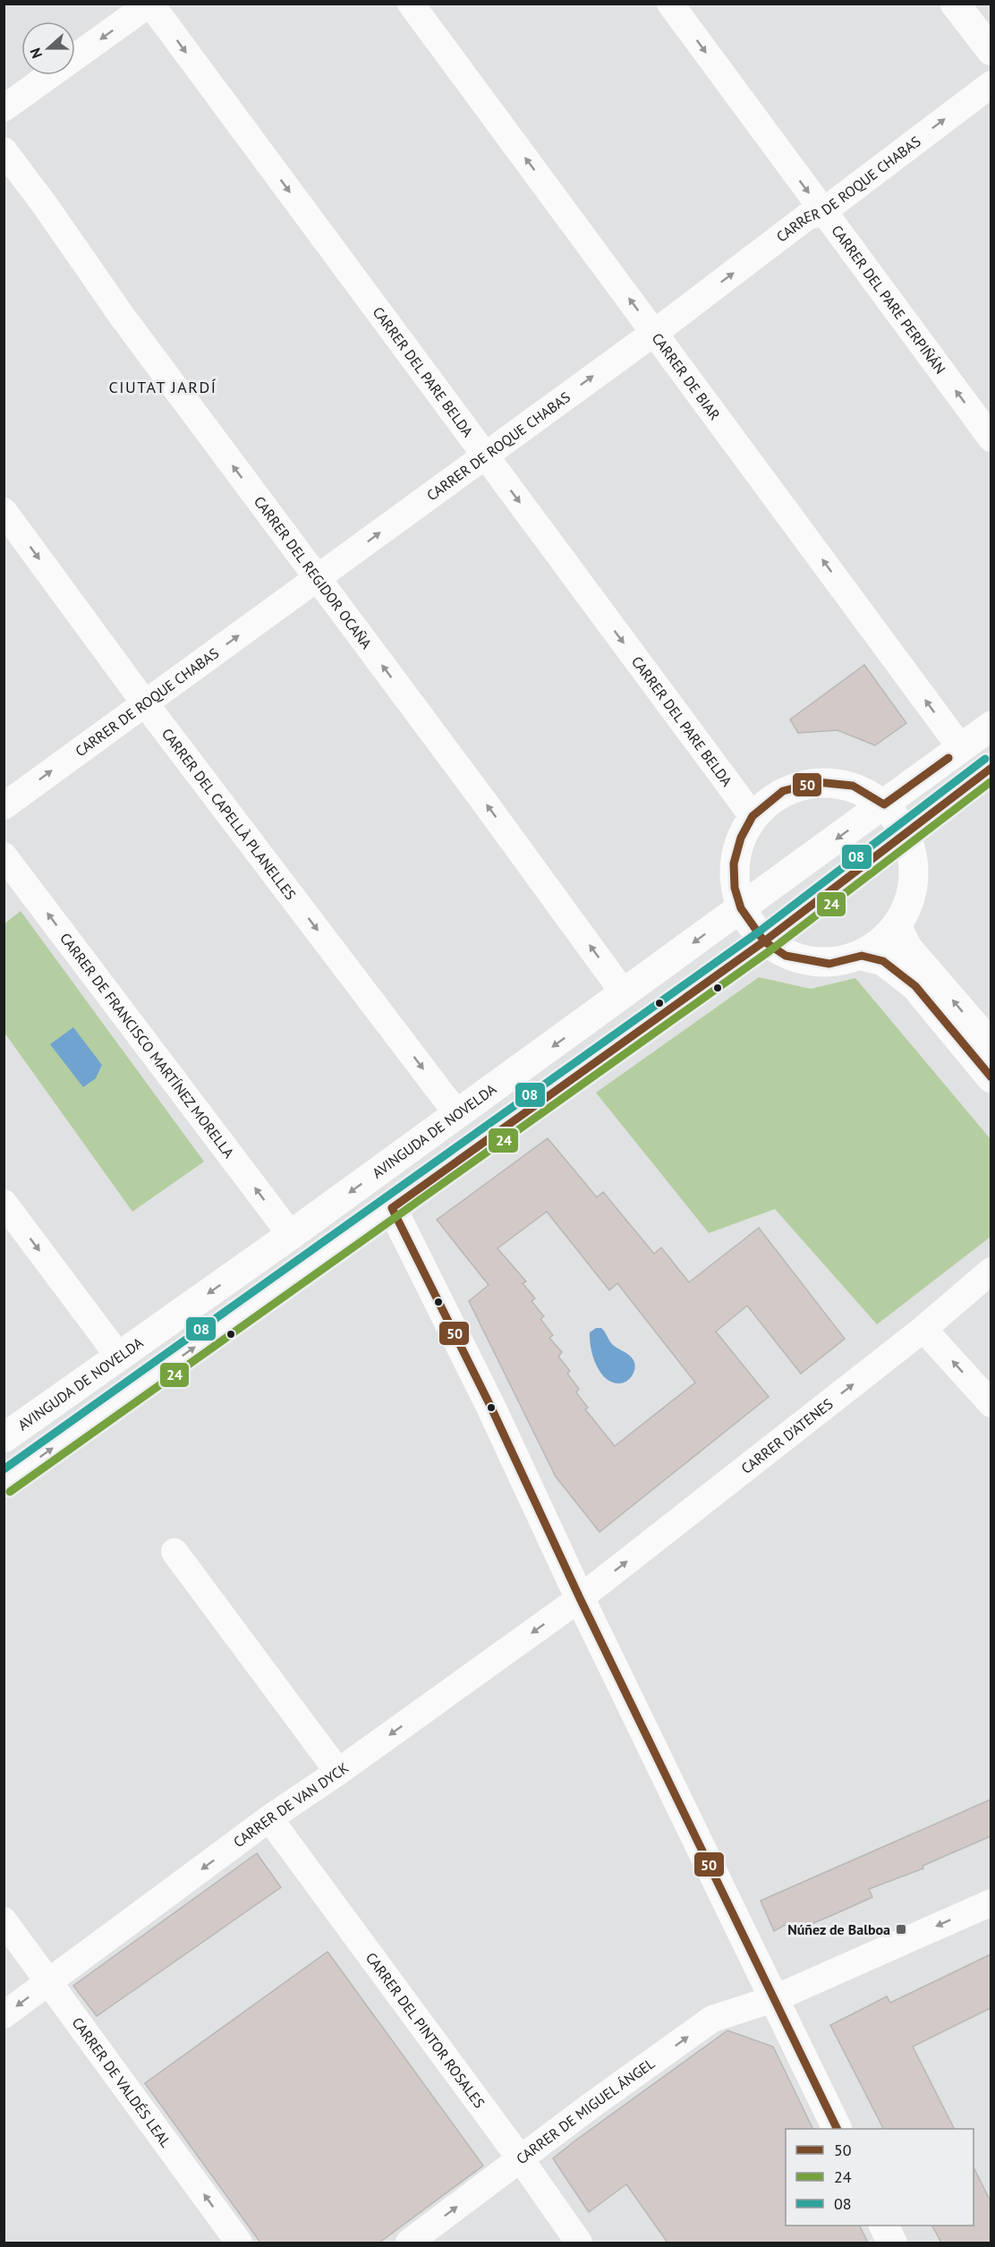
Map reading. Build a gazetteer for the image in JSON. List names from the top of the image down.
{
  "streets": {
    "main road": ["AVINGUDA DE NOVELDA"],
    "street": [
      "CARRER DE ROQUE CHABAS",
      "CARRER DEL PARE PERPIÑÁN",
      "CARRER DEL PARE BELDA",
      "CARRER DE BIAR",
      "CARRER DEL REGIDOR OCAÑA",
      "CARRER DEL CAPELLÀ PLANELLES",
      "CARRER DE FRANCISCO MARTÍNEZ MORELLA",
      "CARRER D'ATENES",
      "CARRER DE VAN DYCK",
      "CARRER DEL PINTOR ROSALES",
      "CARRER DE VALDÉS LEAL",
      "CARRER DE MIGUEL ÁNGEL"
    ]
  },
  "crossings": [
    ["CARRER DE ROQUE CHABAS", "CARRER DEL PARE PERPIÑÁN"],
    ["CARRER DE ROQUE CHABAS", "CARRER DEL PARE BELDA"],
    ["CARRER DE ROQUE CHABAS", "CARRER DE BIAR"],
    ["CARRER DE ROQUE CHABAS", "CARRER DEL REGIDOR OCAÑA"],
    ["CARRER DE ROQUE CHABAS", "CARRER DEL CAPELLÀ PLANELLES"],
    ["CARRER DE BIAR", "AVINGUDA DE NOVELDA"],
    ["CARRER DEL REGIDOR OCAÑA", "AVINGUDA DE NOVELDA"],
    ["CARRER DEL CAPELLÀ PLANELLES", "AVINGUDA DE NOVELDA"],
    ["CARRER DE FRANCISCO MARTÍNEZ MORELLA", "AVINGUDA DE NOVELDA"],
    ["CARRER D'ATENES", "CARRER DE VAN DYCK"],
    ["CARRER DE VAN DYCK", "CARRER DEL PINTOR ROSALES"],
    ["CARRER DE VAN DYCK", "CARRER DE VALDÉS LEAL"],
    ["CARRER DEL PINTOR ROSALES", "CARRER DE MIGUEL ÁNGEL"]
  ],
  "one_way": [
    "CARRER DE ROQUE CHABAS",
    "CARRER DEL PARE BELDA",
    "CARRER DE BIAR",
    "CARRER DEL REGIDOR OCAÑA",
    "CARRER DEL CAPELLÀ PLANELLES",
    "CARRER D'ATENES",
    "CARRER DE VAN DYCK",
    "CARRER DE VALDÉS LEAL"
  ],
  "districts": ["CIUTAT JARDÍ"],
  "places": {
    "transit": ["Núñez de Balboa"]
  },
  "lines": ["transit line 50", "transit line 08", "transit line 24"],
  "legend": ["50", "24", "08"],
  "north": "left"
}
